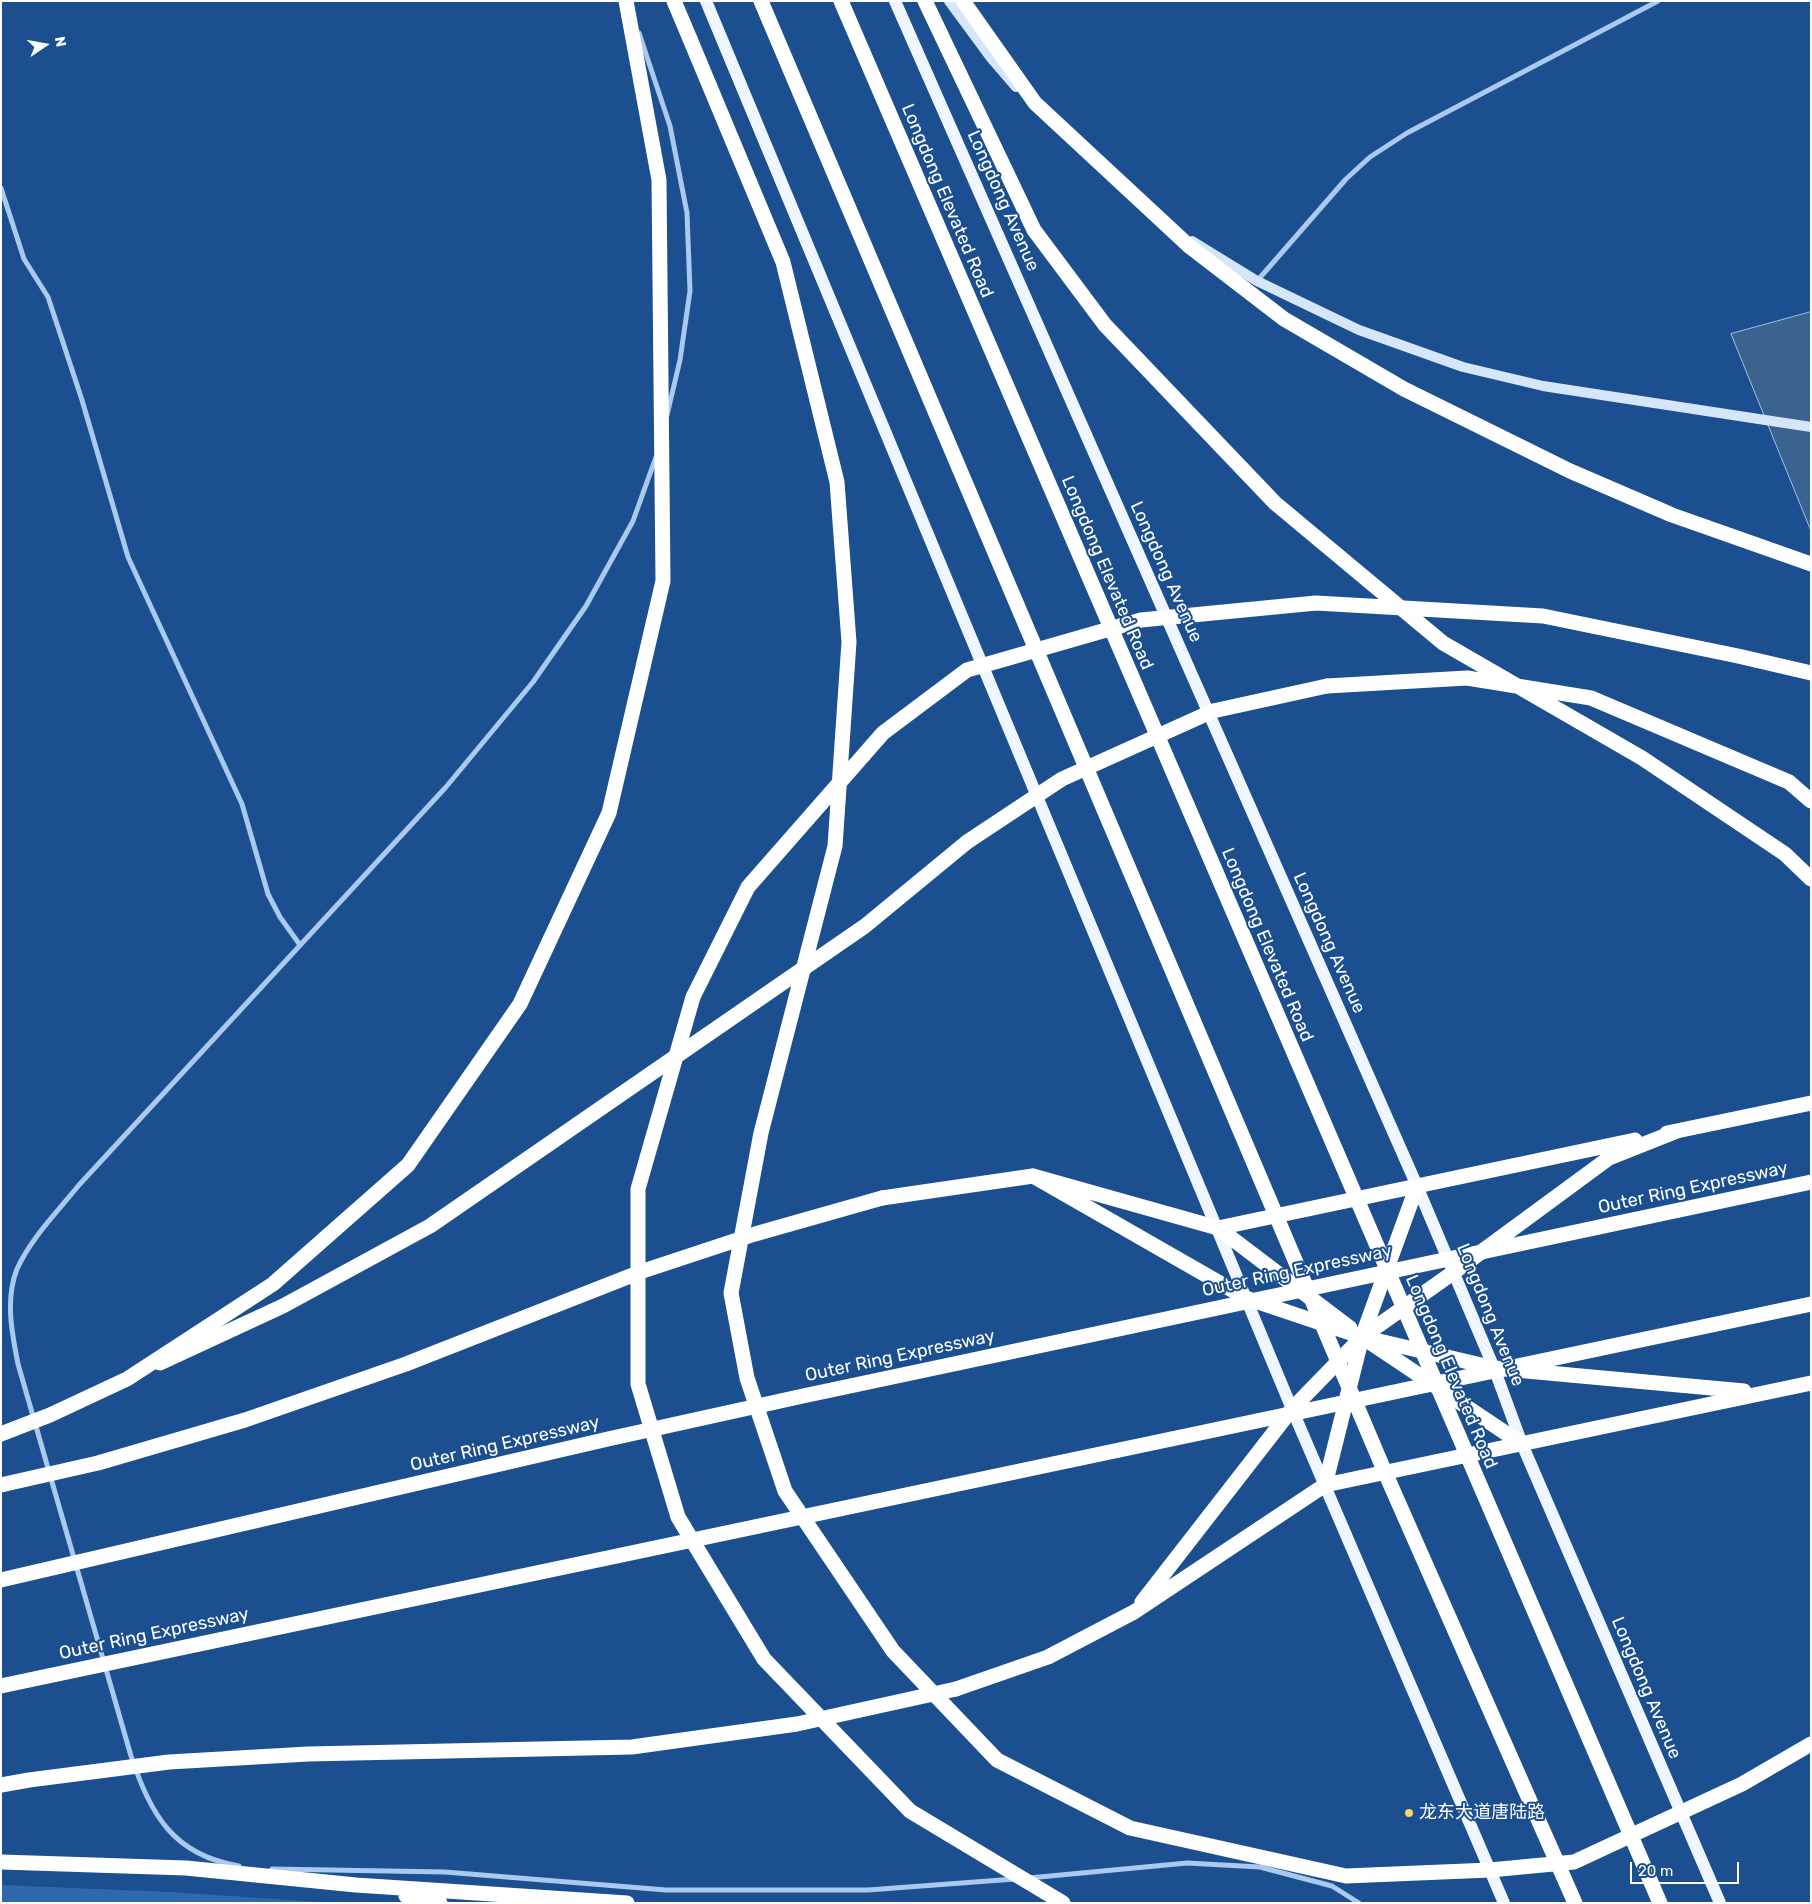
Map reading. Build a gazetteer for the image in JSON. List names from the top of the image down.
{
  "streets": {
    "highway": ["Longdong Elevated Road", "Outer Ring Expressway"],
    "main road": ["Longdong Avenue"]
  },
  "places": ["龙东大道唐陆路"],
  "scale_bar": "20 m",
  "north": "right"
}
